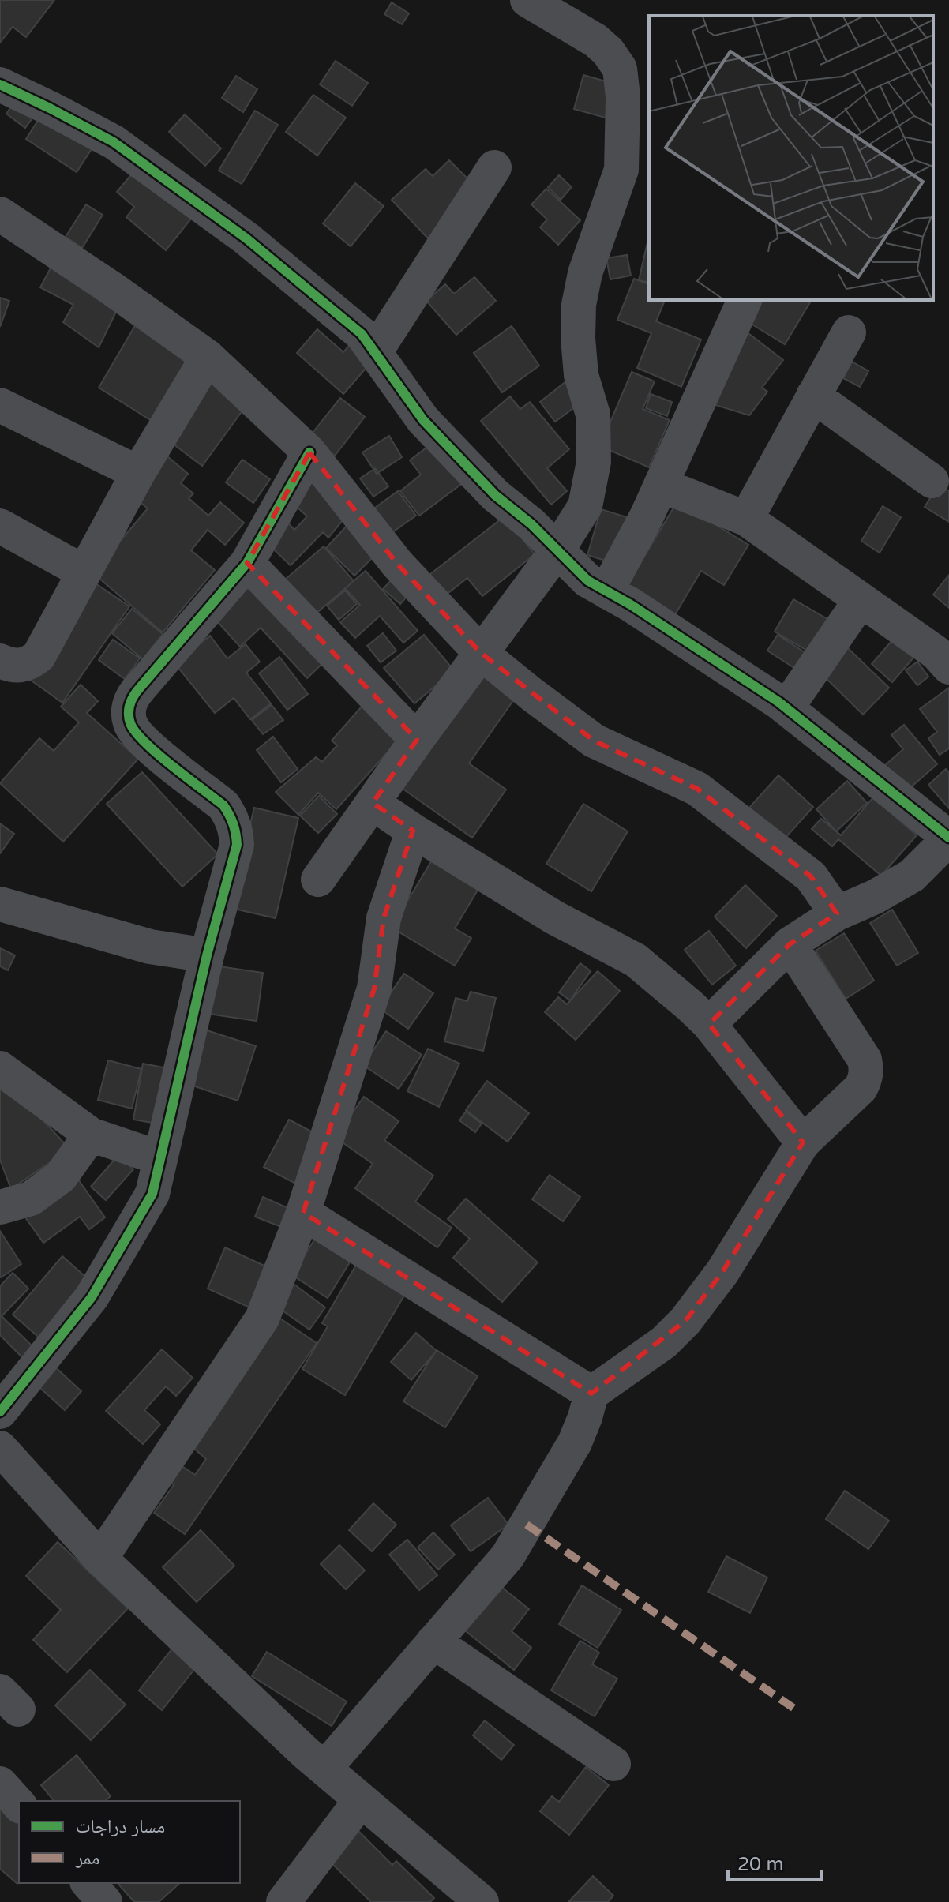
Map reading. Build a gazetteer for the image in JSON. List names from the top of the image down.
{
  "legend": ["مسار دراجات", "ممر"],
  "scale_bar": "20 m"
}
